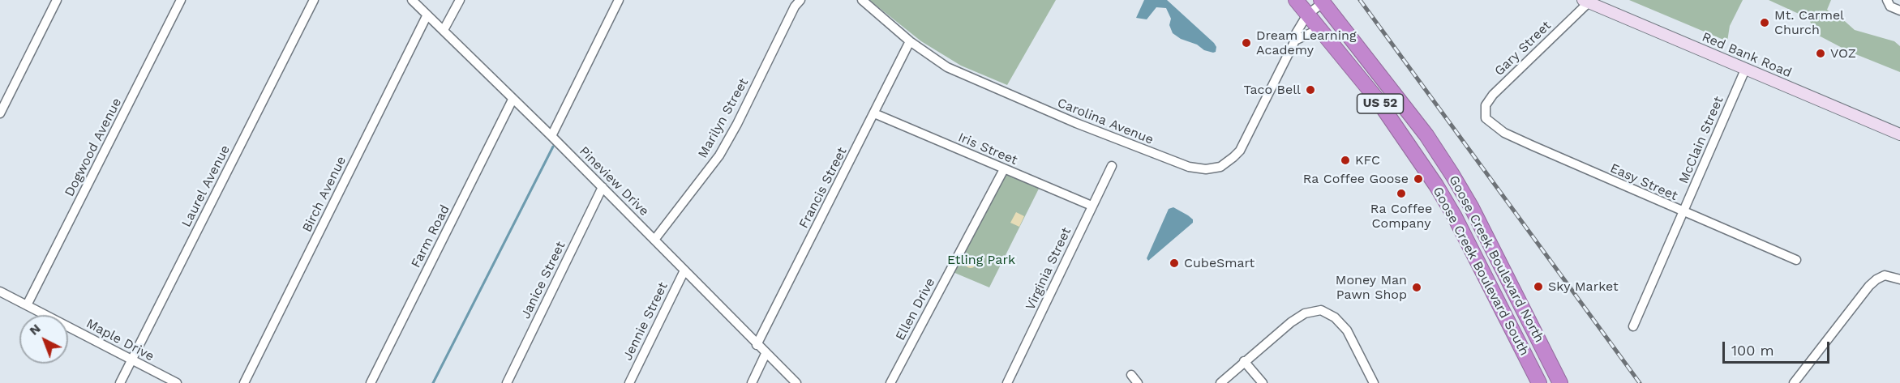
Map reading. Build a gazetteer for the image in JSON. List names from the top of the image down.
{
  "streets": {
    "highway": ["US 52", "Goose Creek Boulevard North", "Goose Creek Boulevard South"],
    "main road": ["Red Bank Road"],
    "street": [
      "Gary Street",
      "Marilyn Street",
      "Carolina Avenue",
      "McClain Street",
      "Dogwood Avenue",
      "Iris Street",
      "Pineview Drive",
      "Easy Street",
      "Laurel Avenue",
      "Francis Street",
      "Birch Avenue",
      "Farm Road",
      "Virginia Street",
      "Janice Street",
      "Ellen Drive",
      "Jennie Street",
      "Maple Drive"
    ]
  },
  "crossings": [
    ["Gary Street", "Red Bank Road"],
    ["Gary Street", "Easy Street"],
    ["Red Bank Road", "McClain Street"],
    ["Marilyn Street", "Pineview Drive"],
    ["Carolina Avenue", "Francis Street"],
    ["Carolina Avenue", "Goose Creek Boulevard North"],
    ["Carolina Avenue", "Goose Creek Boulevard South"],
    ["McClain Street", "Easy Street"],
    ["Dogwood Avenue", "Maple Drive"],
    ["Iris Street", "Francis Street"],
    ["Iris Street", "Virginia Street"],
    ["Iris Street", "Ellen Drive"],
    ["Pineview Drive", "Francis Street"],
    ["Pineview Drive", "Birch Avenue"],
    ["Pineview Drive", "Farm Road"],
    ["Pineview Drive", "Janice Street"],
    ["Pineview Drive", "Jennie Street"],
    ["Laurel Avenue", "Maple Drive"]
  ],
  "parks": ["Etling Park"],
  "places": [
    "Mt. Carmel Church",
    "Dream Learning Academy",
    "VOZ",
    "Taco Bell",
    "KFC",
    "Ra Coffee Goose",
    "Ra Coffee Company",
    "CubeSmart",
    "Sky Market",
    "Money Man Pawn Shop"
  ],
  "scale_bar": "100 m",
  "north": "top left"
}
